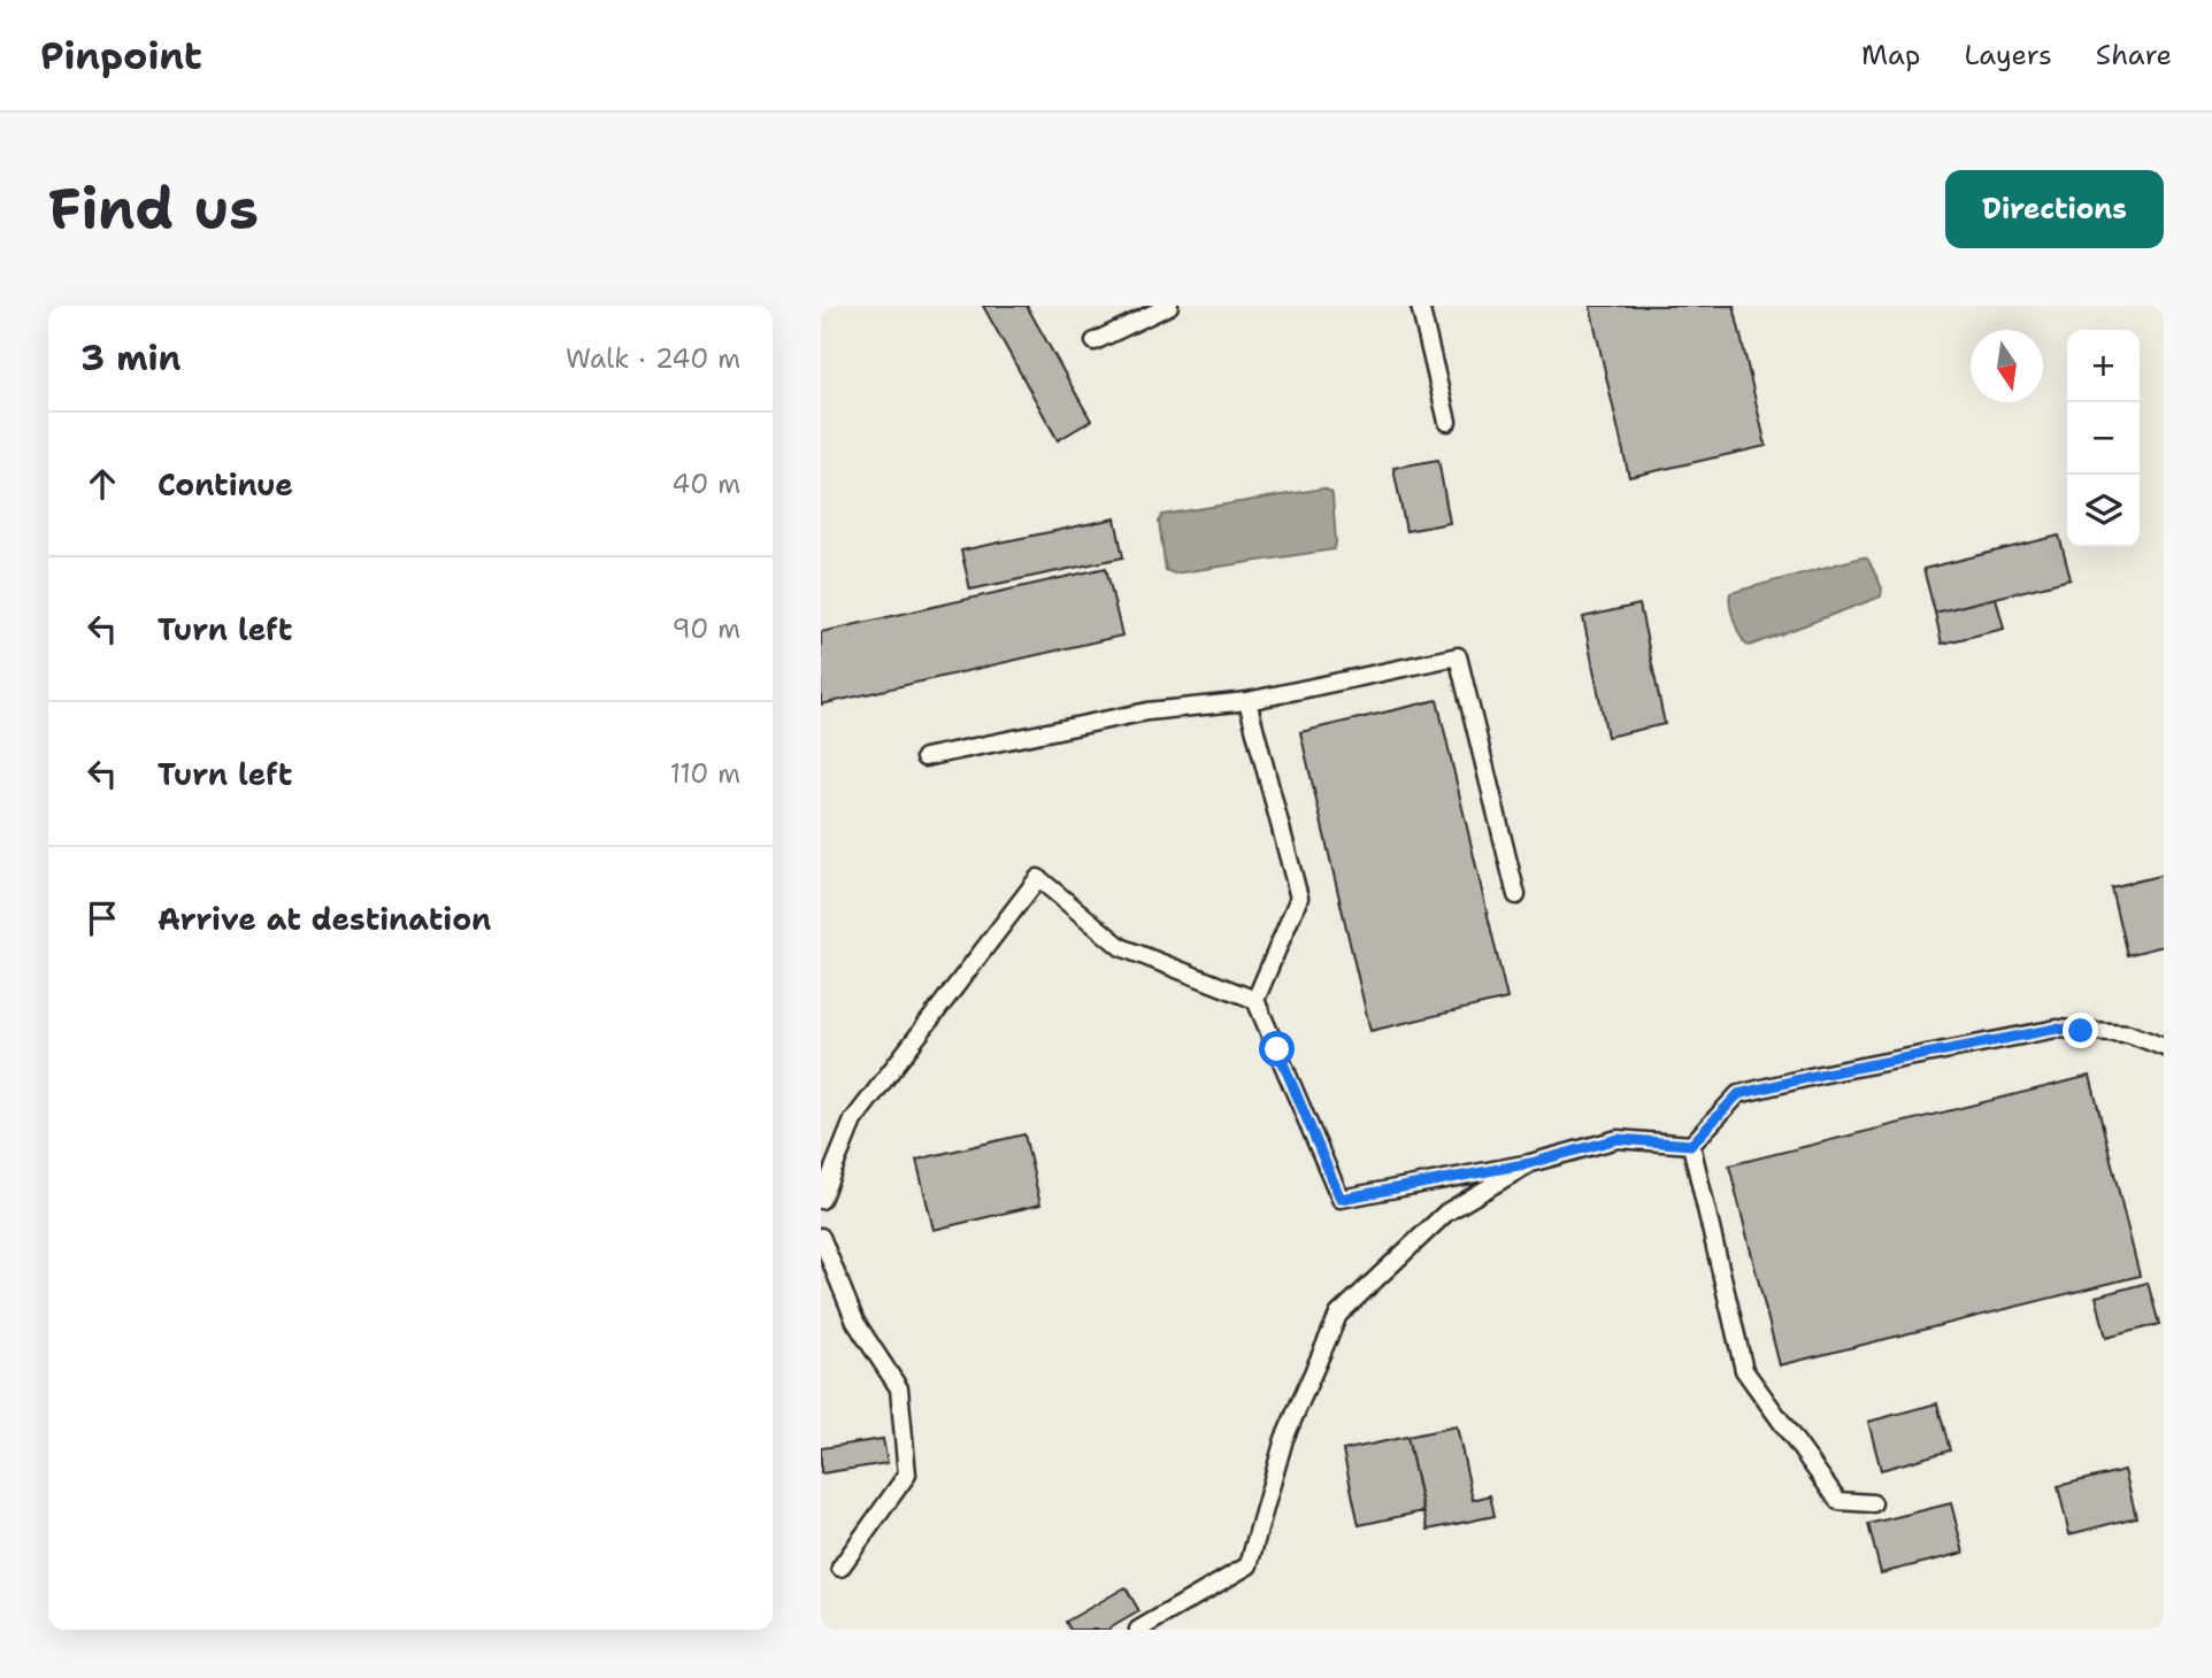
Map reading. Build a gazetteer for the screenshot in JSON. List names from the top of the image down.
{
  "north": "bottom",
  "page": {
    "header": "Pinpoint",
    "nav": ["Map", "Layers", "Share"],
    "buttons": "Directions",
    "title": "Find us",
    "heading": ["3 min", "Walk · 240 m"],
    "map_buttons": ["+", "−"],
    "list": [
      ["Continue", "40 m"],
      ["Turn left", "90 m"],
      ["Turn left", "110 m"],
      "Arrive at destination"
    ]
  }
}
